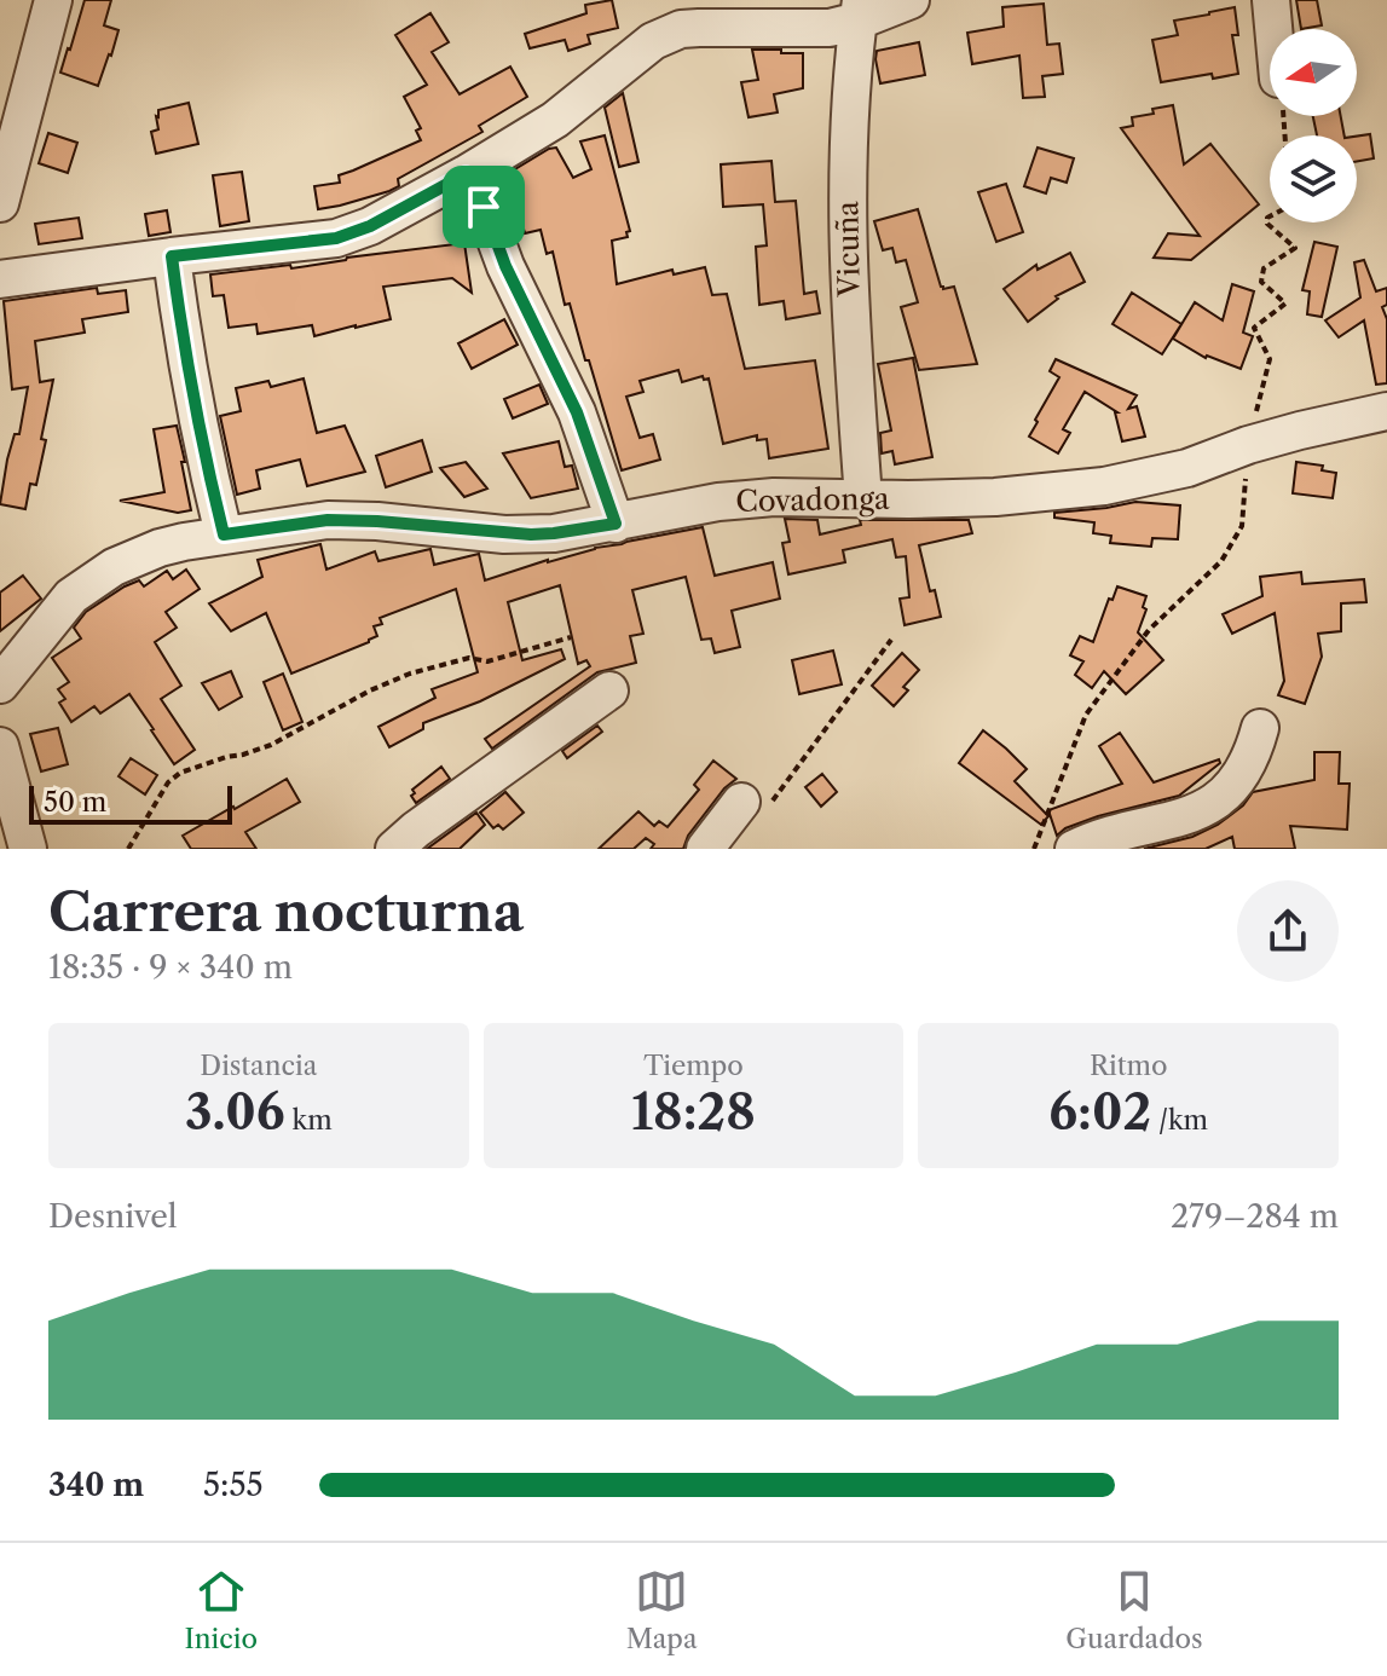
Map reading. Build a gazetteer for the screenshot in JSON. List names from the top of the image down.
{
  "streets": {
    "street": ["Vicuña", "Covadonga"]
  },
  "crossings": [
    ["Vicuña", "Covadonga"]
  ],
  "scale_bar": "50 m",
  "north": "left",
  "page": {
    "scale": "50 m",
    "heading": ["Carrera nocturna", "18:35 · 9 × 340 m"],
    "stats": [
      ["Distancia", "3.06 km"],
      ["Tiempo", "18:28"],
      ["Ritmo", "6:02 /km"]
    ],
    "chart": ["Desnivel", "279–284 m"],
    "list": [
      {
        "name": "340 m",
        "note": "5:55"
      }
    ],
    "tabs": ["Inicio", "Mapa", "Guardados"]
  }
}
